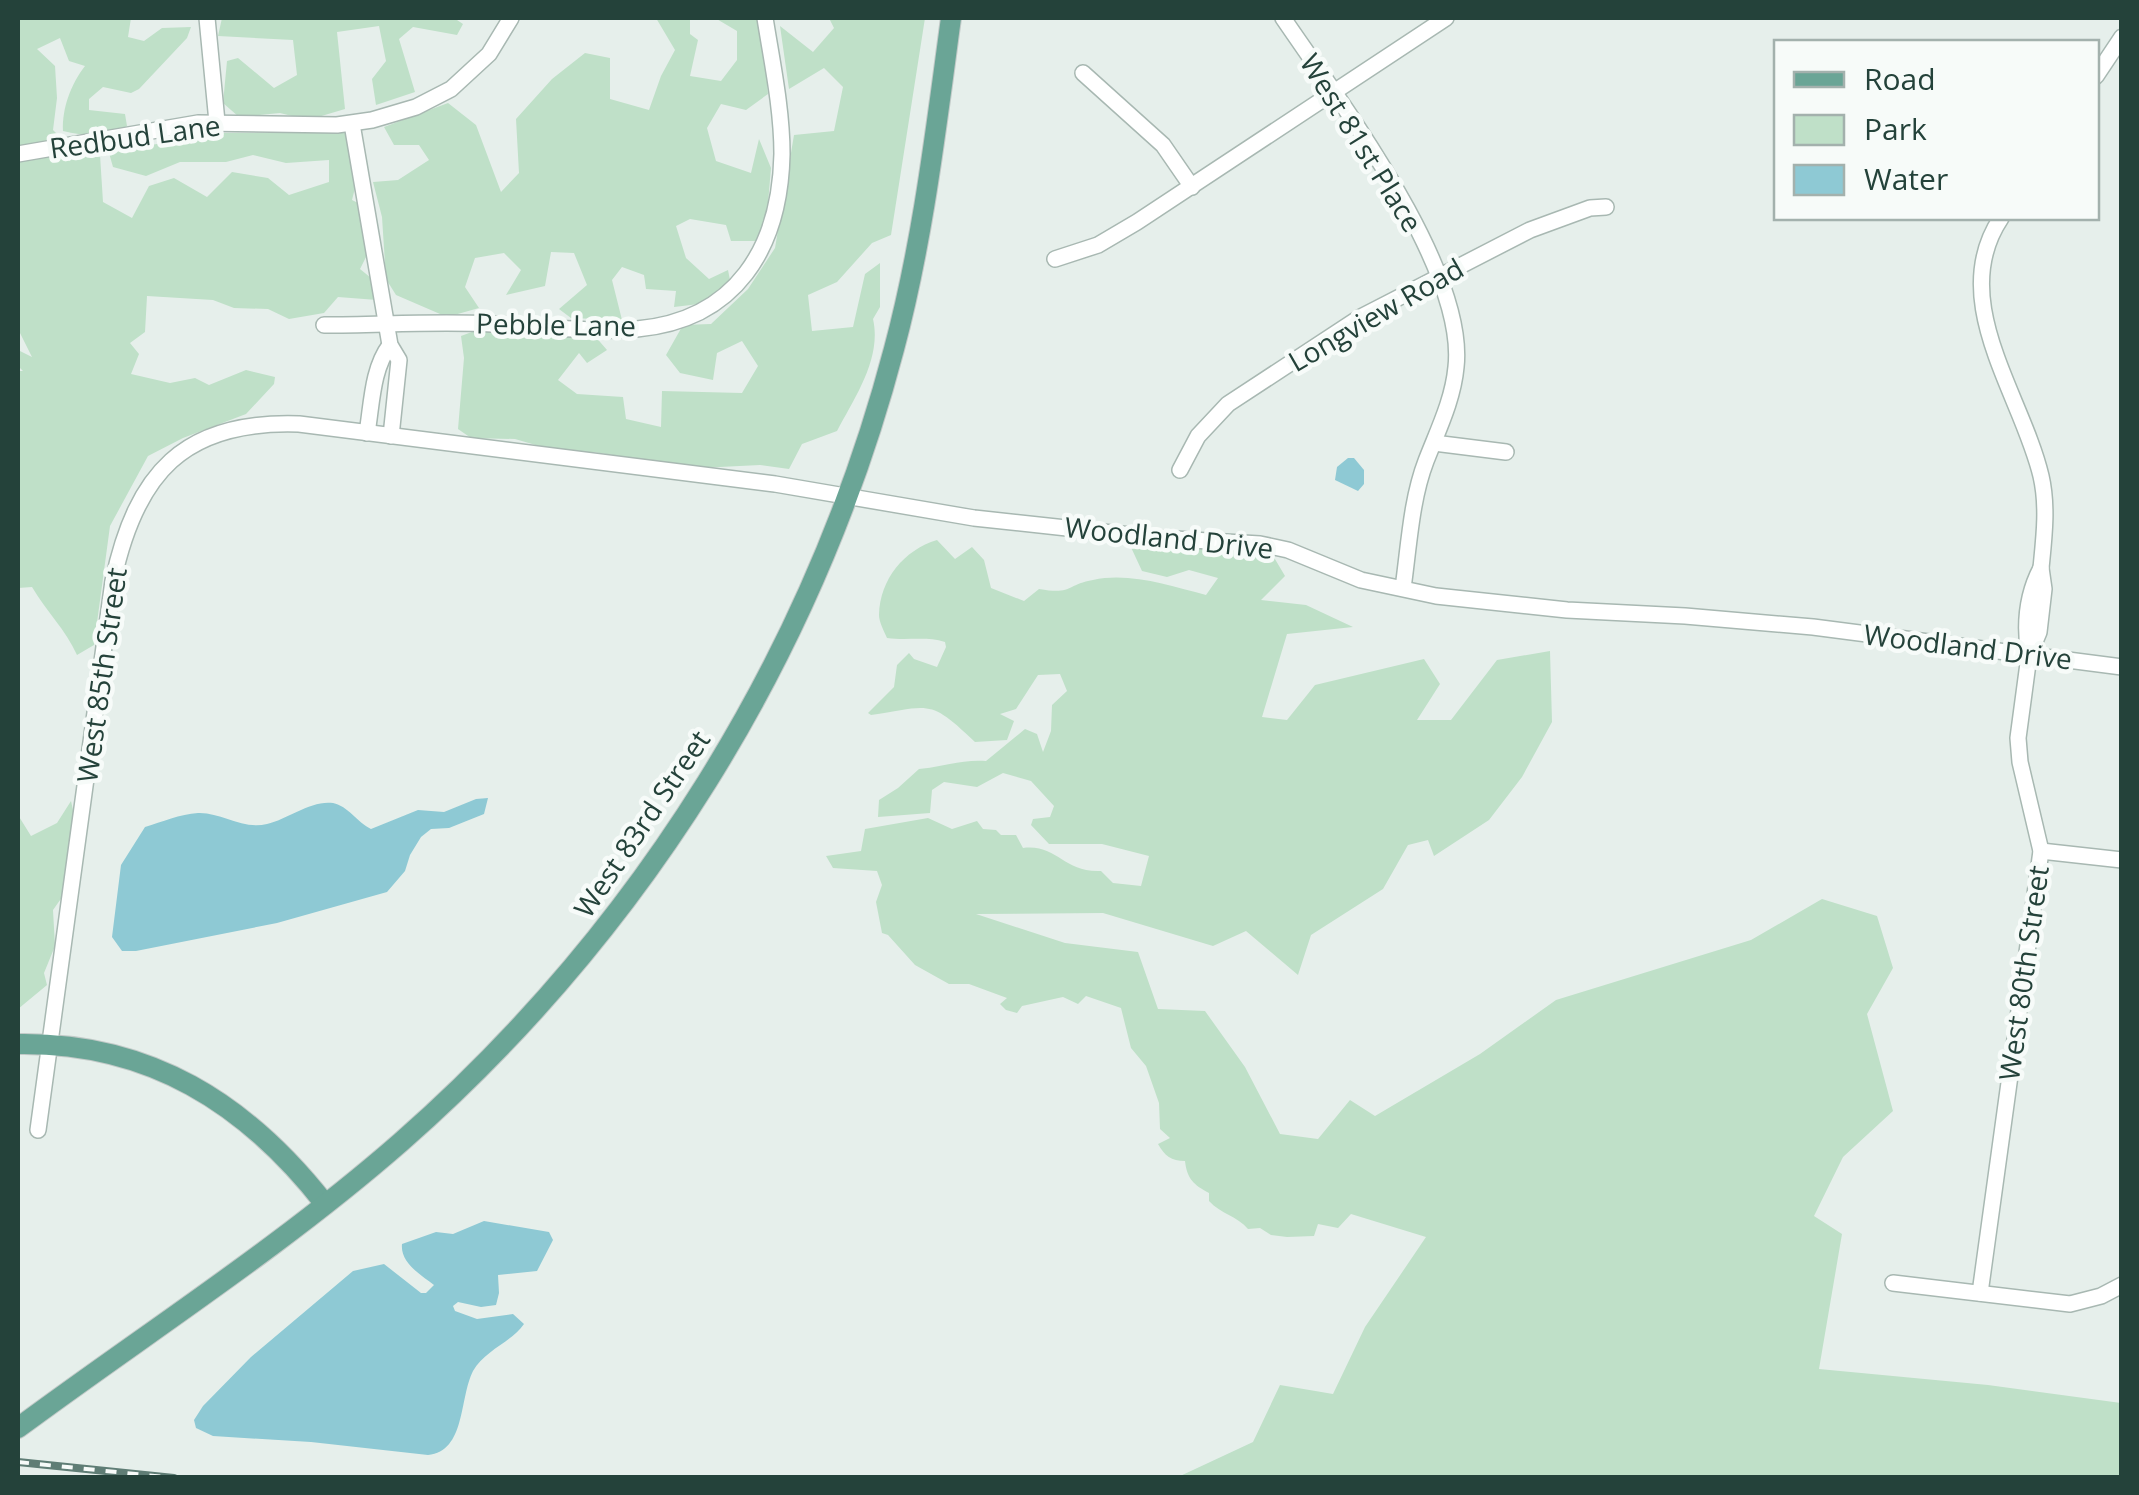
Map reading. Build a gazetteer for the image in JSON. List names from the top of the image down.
{
  "streets": {
    "main road": ["West 83rd Street"],
    "street": [
      "Redbud Lane",
      "West 81st Place",
      "Longview Road",
      "Pebble Lane",
      "Woodland Drive",
      "West 85th Street",
      "West 80th Street"
    ]
  },
  "crossings": [
    ["West 81st Place", "Longview Road"],
    ["West 81st Place", "Woodland Drive"],
    ["Woodland Drive", "West 85th Street"],
    ["Woodland Drive", "West 83rd Street"],
    ["Woodland Drive", "West 80th Street"]
  ],
  "legend": ["Road", "Park", "Water"]
}
